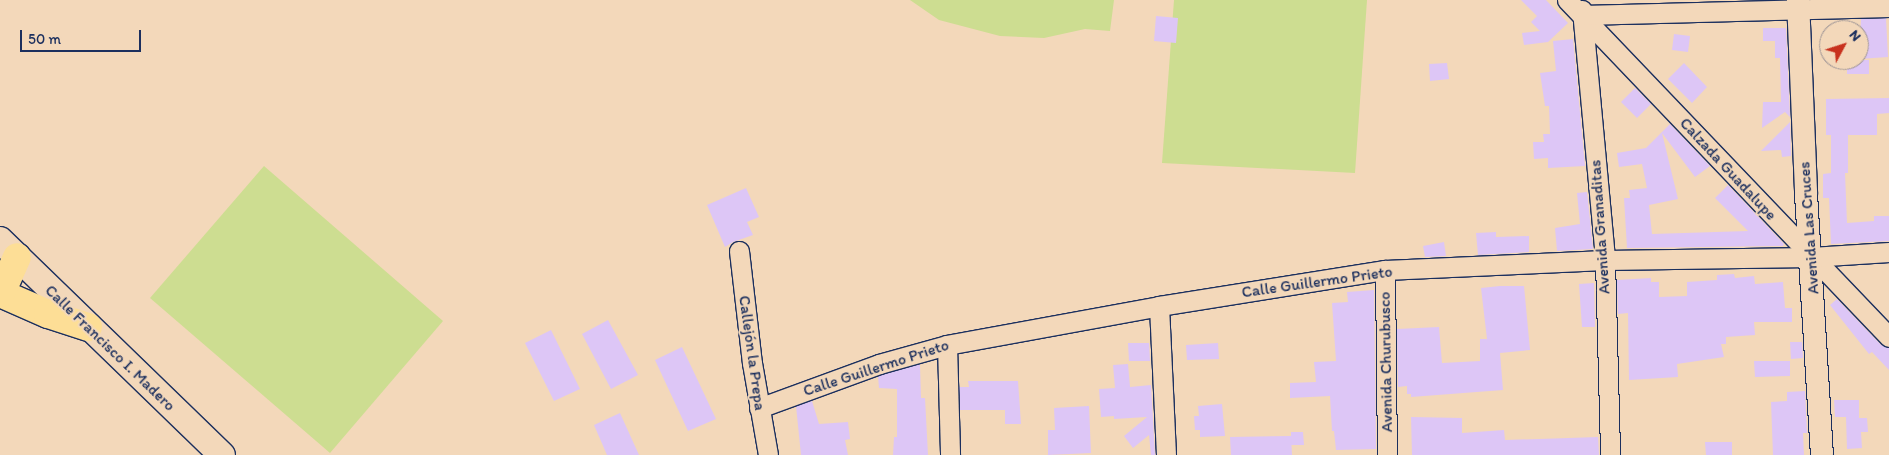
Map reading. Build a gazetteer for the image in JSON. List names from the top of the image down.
{
  "streets": {
    "main road": ["Calle Francisco I. Madero"],
    "street": [
      "Calzada Guadalupe",
      "Avenida Granaditas",
      "Avenida Las Cruces",
      "Calle Guillermo Prieto",
      "Callejón la Prepa",
      "Avenida Churubusco"
    ]
  },
  "crossings": [
    ["Calzada Guadalupe", "Avenida Granaditas"],
    ["Calzada Guadalupe", "Avenida Las Cruces"],
    ["Calzada Guadalupe", "Calle Guillermo Prieto"],
    ["Avenida Granaditas", "Calle Guillermo Prieto"],
    ["Avenida Las Cruces", "Calle Guillermo Prieto"],
    ["Calle Guillermo Prieto", "Callejón la Prepa"],
    ["Calle Guillermo Prieto", "Avenida Churubusco"]
  ],
  "scale_bar": "50 m",
  "north": "top right"
}
